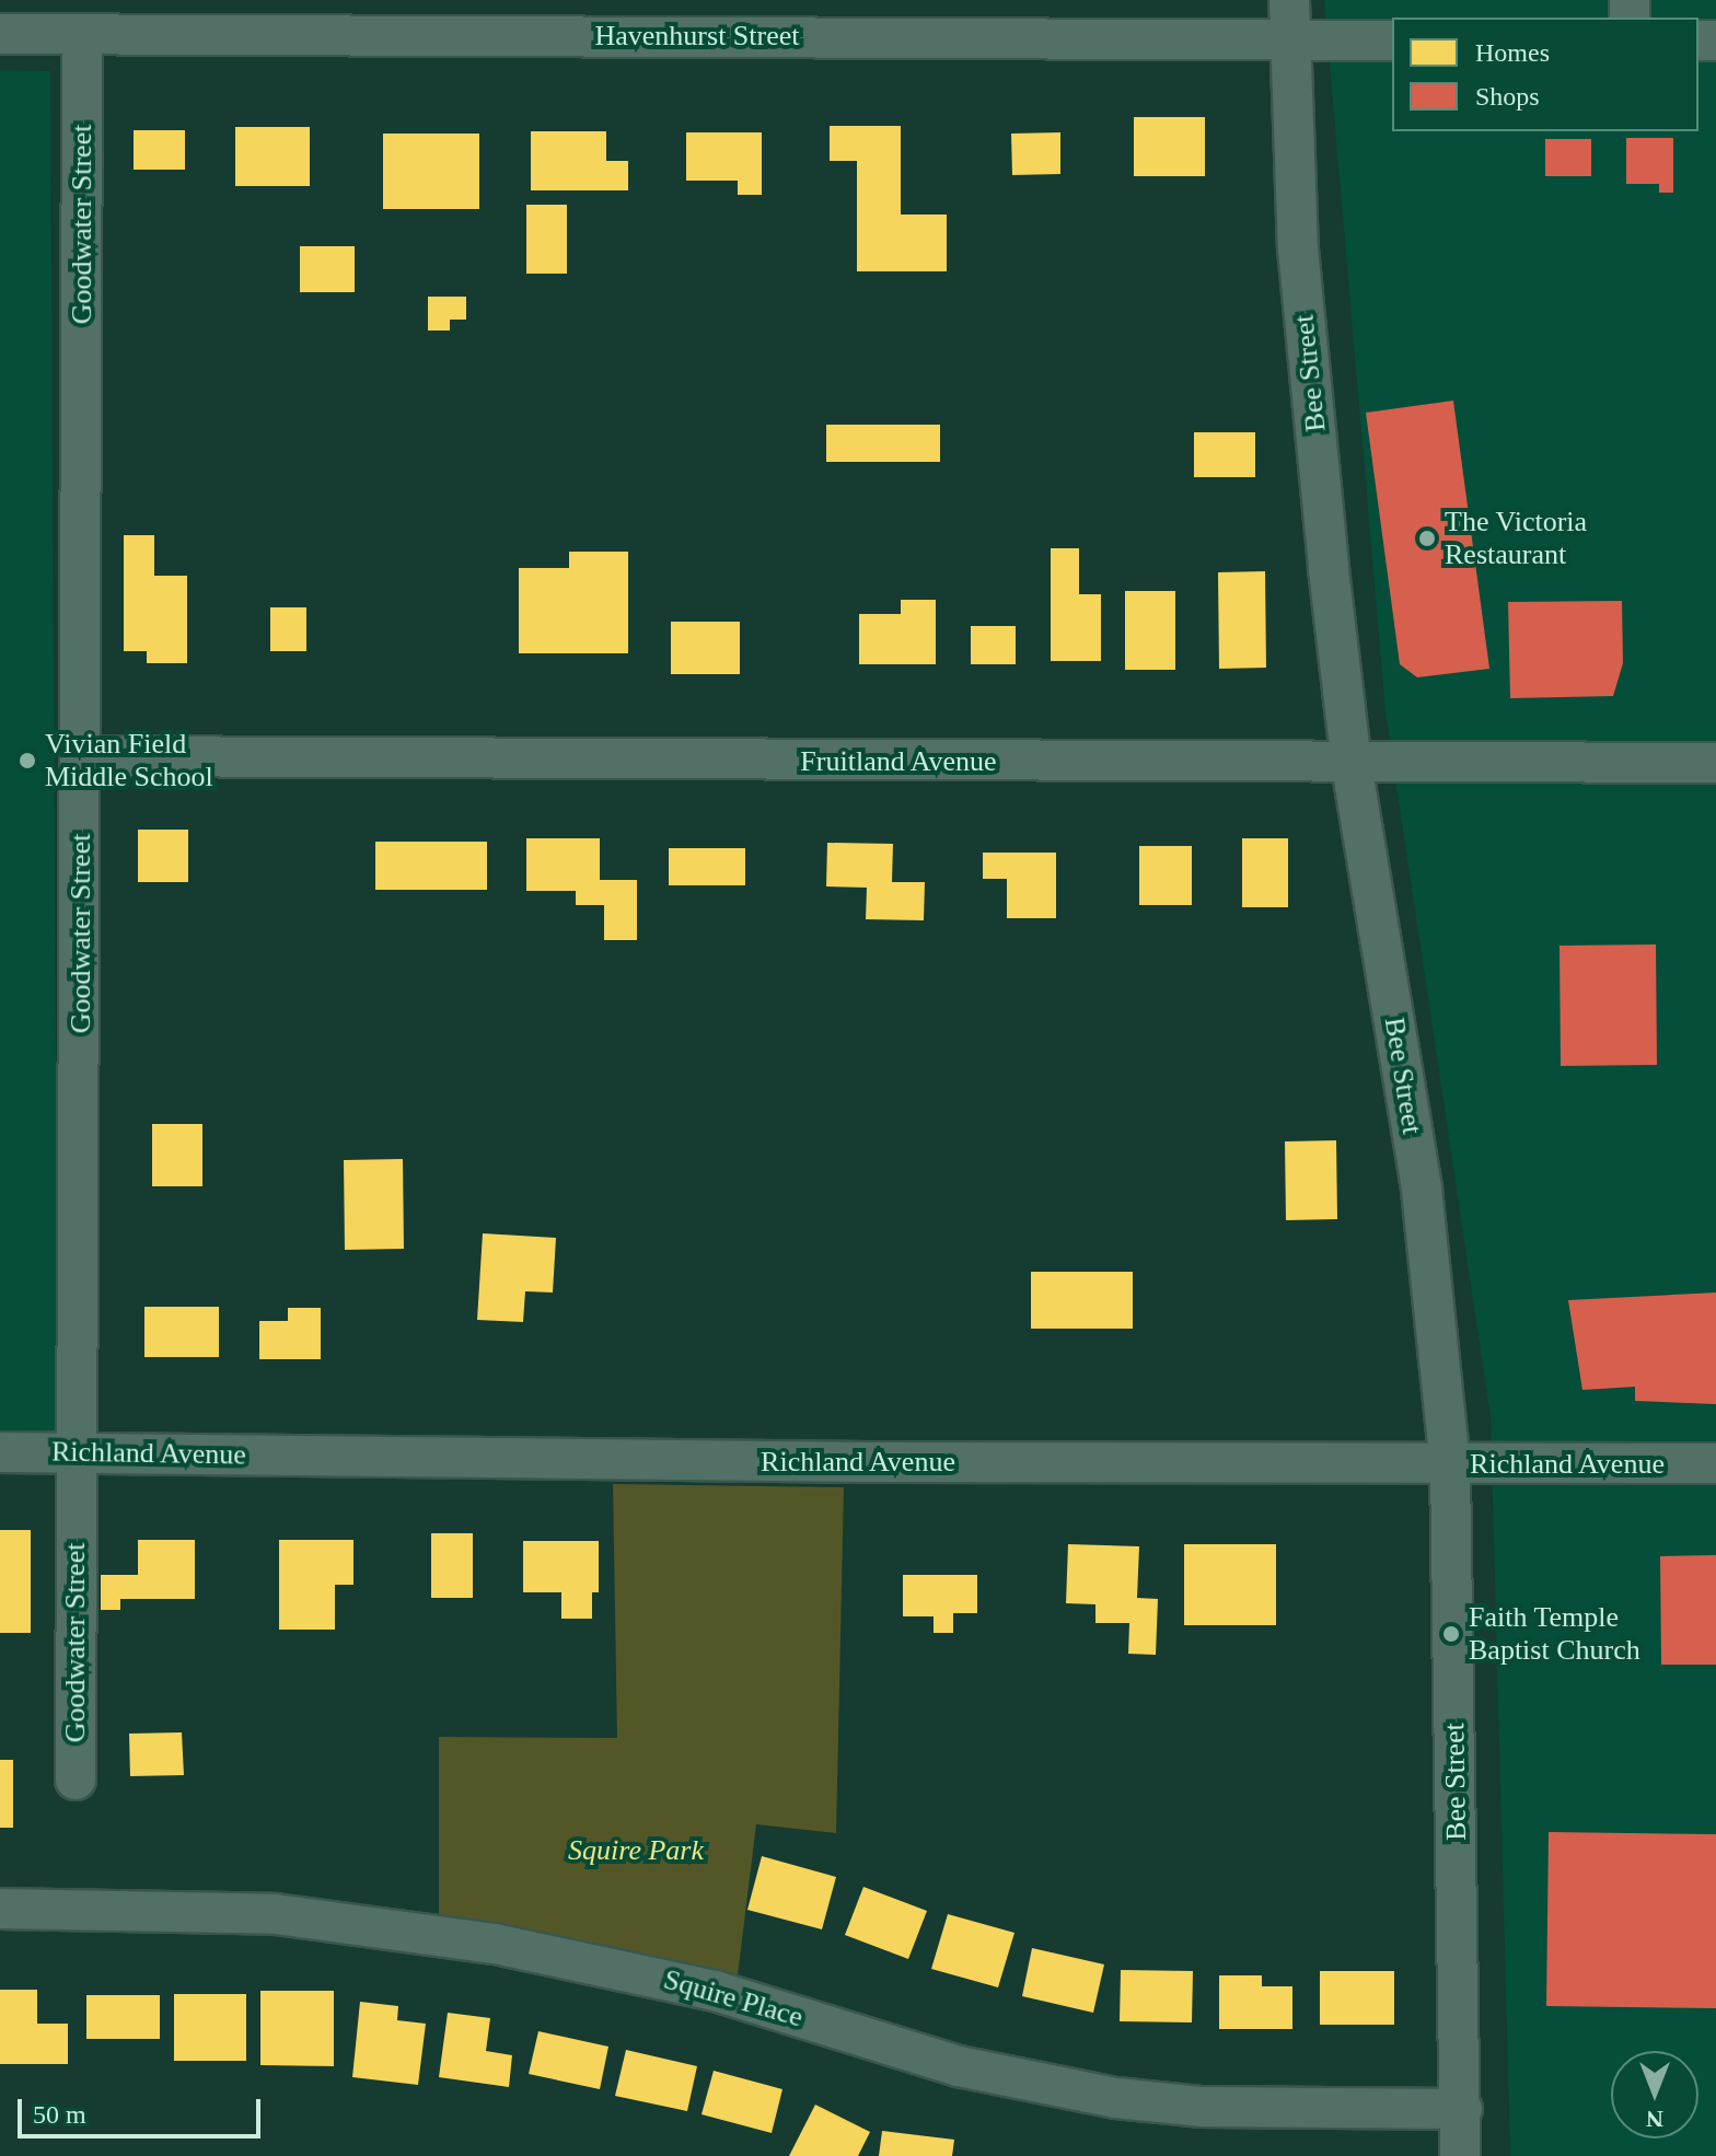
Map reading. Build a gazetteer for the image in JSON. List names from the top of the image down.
{
  "streets": {
    "street": [
      "Havenhurst Street",
      "Goodwater Street",
      "Bee Street",
      "Fruitland Avenue",
      "Richland Avenue",
      "Squire Place"
    ]
  },
  "crossings": [
    ["Havenhurst Street", "Goodwater Street"],
    ["Havenhurst Street", "Bee Street"],
    ["Goodwater Street", "Fruitland Avenue"],
    ["Goodwater Street", "Richland Avenue"],
    ["Bee Street", "Fruitland Avenue"],
    ["Bee Street", "Richland Avenue"],
    ["Bee Street", "Squire Place"]
  ],
  "parks": ["Squire Park"],
  "places": ["The Victoria Restaurant", "Vivian Field Middle School", "Faith Temple Baptist Church"],
  "legend": ["Homes", "Shops"],
  "scale_bar": "50 m",
  "north": "bottom"
}
